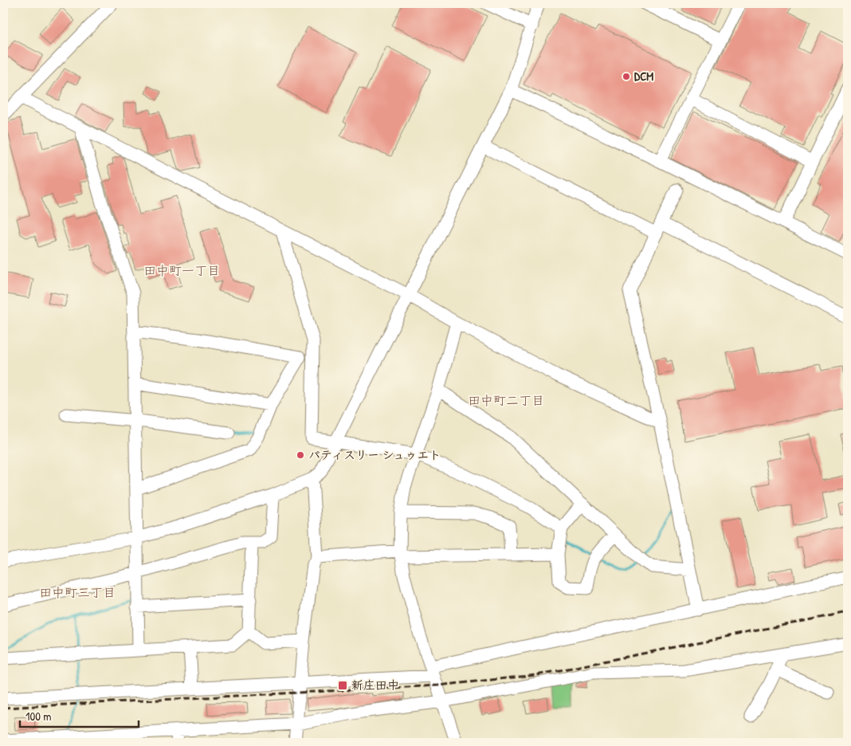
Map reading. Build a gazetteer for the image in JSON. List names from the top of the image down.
{
  "districts": ["田中町一丁目", "田中町二丁目", "田中町三丁目"],
  "places": {
    "other": ["DCM", "パティスリー シュゥエト"],
    "transit": ["新庄田中"]
  },
  "scale_bar": "100 m"
}
